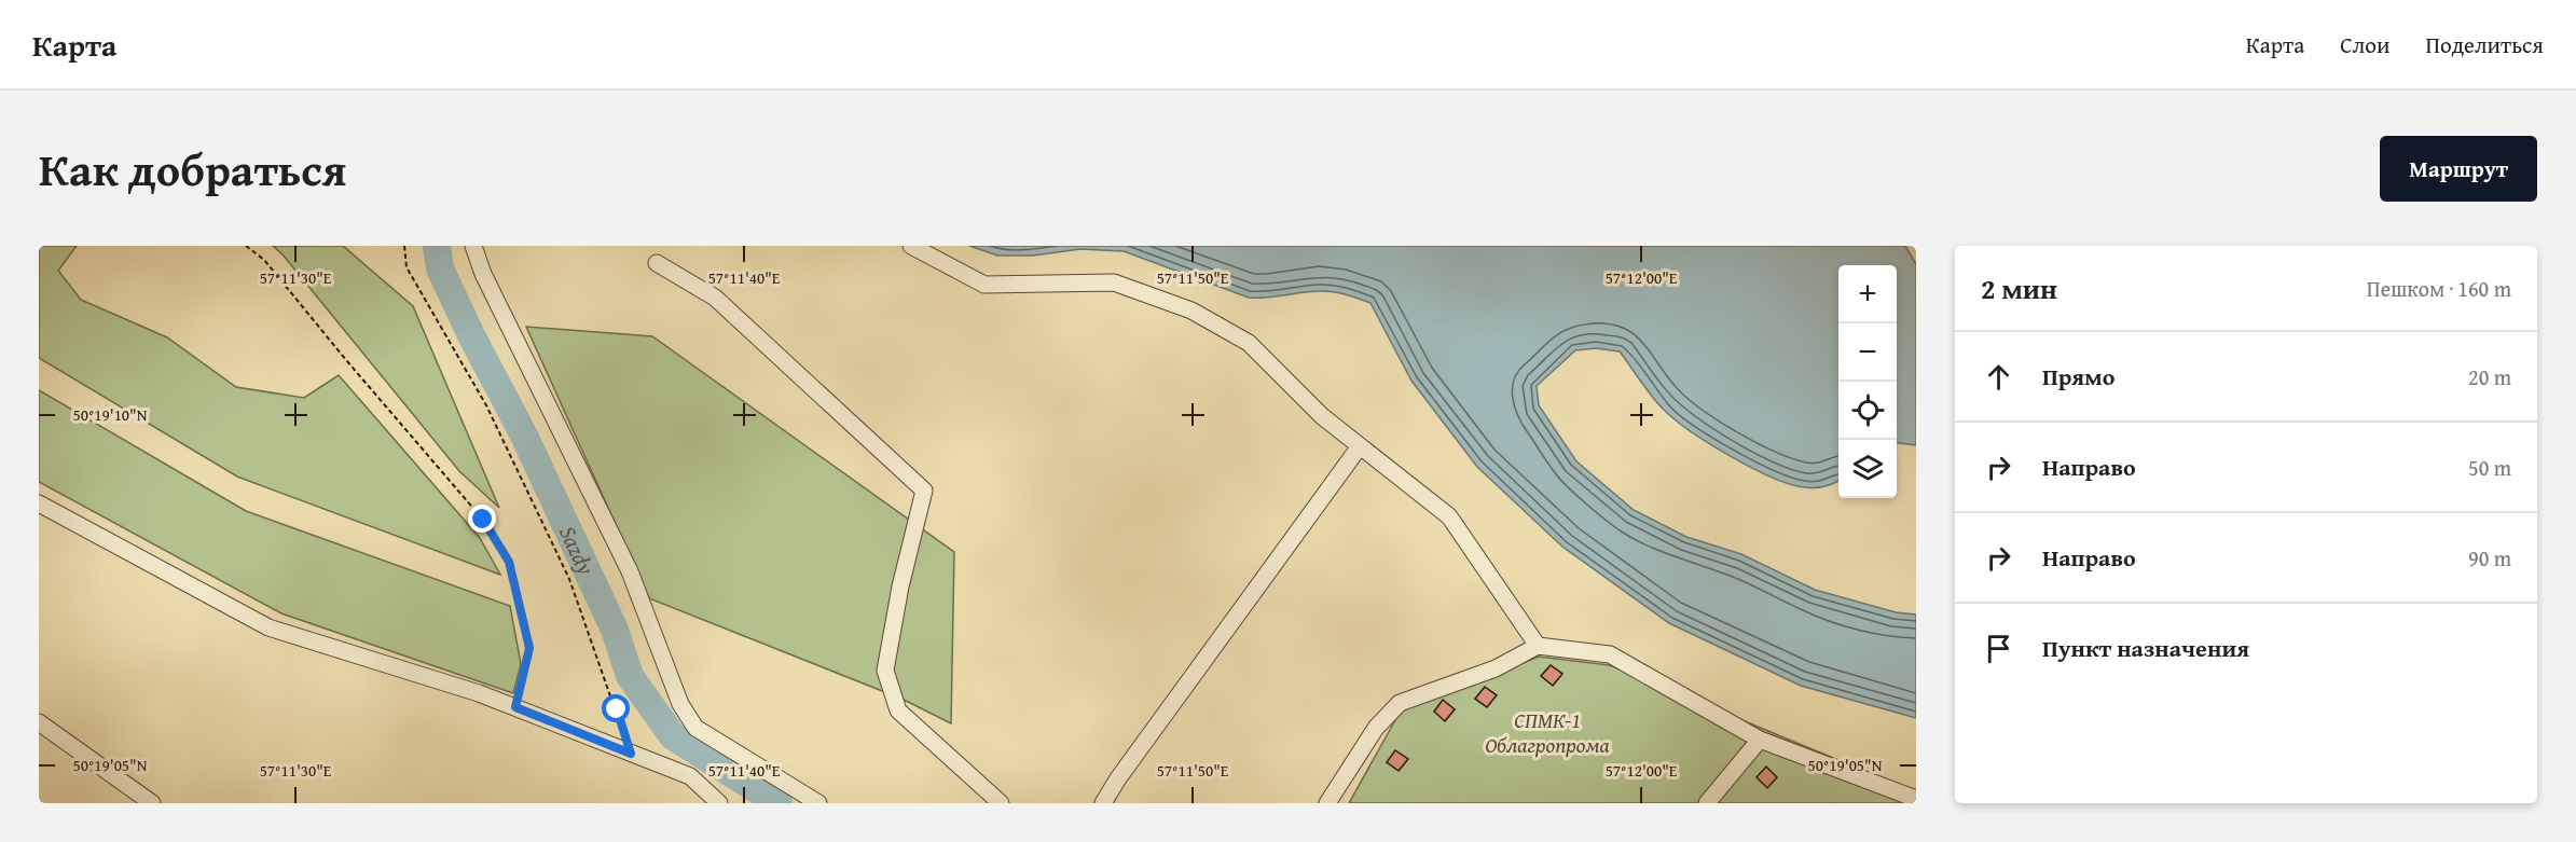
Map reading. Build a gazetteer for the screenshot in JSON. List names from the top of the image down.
{
  "water": ["Sazdy"],
  "parks": ["СПМК-1 Облагропрома"],
  "page": {
    "header": "Карта",
    "nav": ["Карта", "Слои", "Поделиться"],
    "title": "Как добраться",
    "buttons": "Маршрут",
    "heading": ["2 мин", "Пешком · 160 m"],
    "map_buttons": ["+", "−"],
    "list": [
      ["Прямо", "20 m"],
      ["Направо", "50 m"],
      ["Направо", "90 m"],
      "Пункт назначения"
    ]
  },
  "coordinates": [
    "57°11'30\"E",
    "57°11'40\"E",
    "57°11'50\"E",
    "57°12'00\"E",
    "50°19'10\"N",
    "50°19'05\"N"
  ]
}
